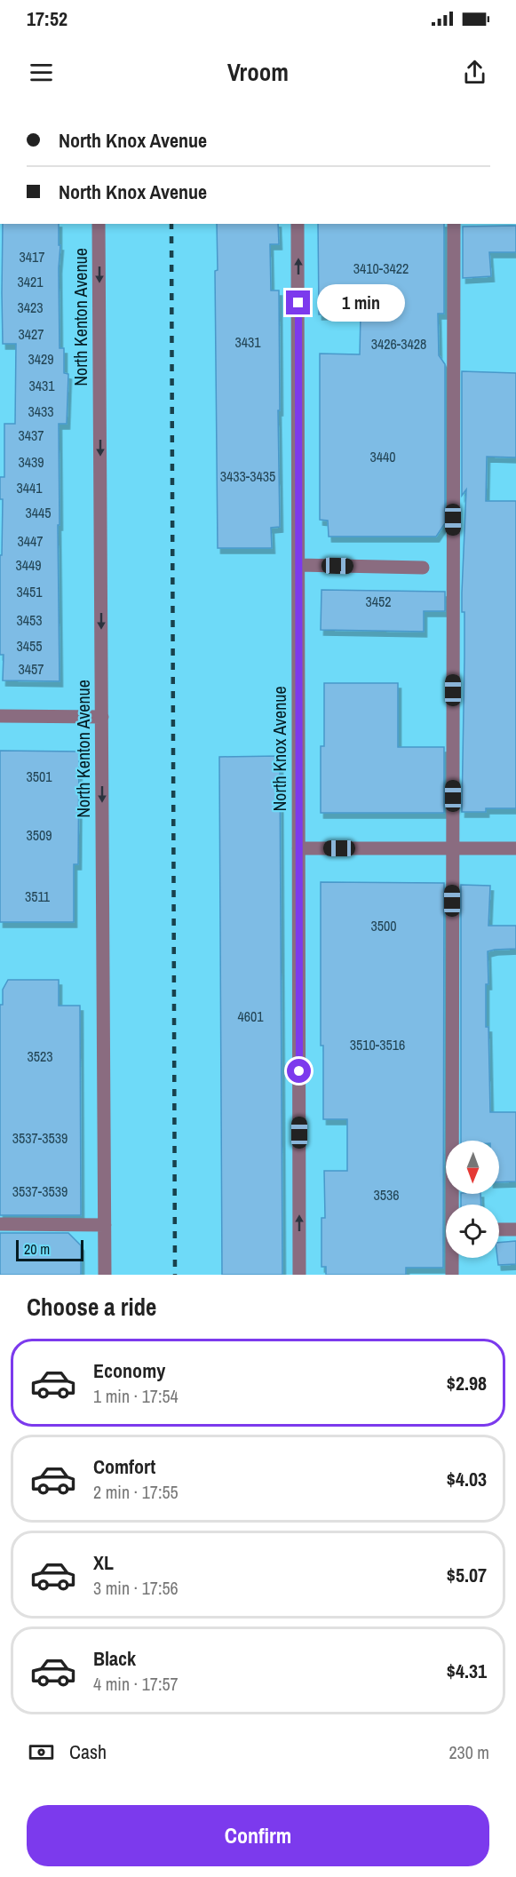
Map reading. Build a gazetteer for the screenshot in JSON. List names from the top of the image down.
{
  "streets": {
    "street": ["North Kenton Avenue", "North Knox Avenue"]
  },
  "one_way": ["North Kenton Avenue", "North Knox Avenue"],
  "house_numbers": [
    "3417",
    "3410-3422",
    "3421",
    "3423",
    "3427",
    "3431",
    "3426-3428",
    "3429",
    "3431",
    "3433",
    "3437",
    "3440",
    "3439",
    "3433-3435",
    "3441",
    "3445",
    "3447",
    "3449",
    "3451",
    "3452",
    "3453",
    "3455",
    "3457",
    "3501",
    "3509",
    "3511",
    "3500",
    "4601",
    "3510-3516",
    "3523",
    "3537-3539",
    "3537-3539",
    "3536"
  ],
  "scale_bar": "20 m",
  "north": "bottom",
  "page": {
    "status": "17:52",
    "header": "Vroom",
    "banner": ["North Knox Avenue", "North Knox Avenue"],
    "bubble": "1 min",
    "scale": "20 m",
    "heading": "Choose a ride",
    "list": [
      {
        "name": "Economy",
        "note": "1 min · 17:54",
        "value": "$2.98"
      },
      {
        "name": "Comfort",
        "note": "2 min · 17:55",
        "value": "$4.03"
      },
      {
        "name": "XL",
        "note": "3 min · 17:56",
        "value": "$5.07"
      },
      {
        "name": "Black",
        "note": "4 min · 17:57",
        "value": "$4.31"
      }
    ],
    "pay": ["Cash", "230 m"],
    "buttons": "Confirm"
  }
}
